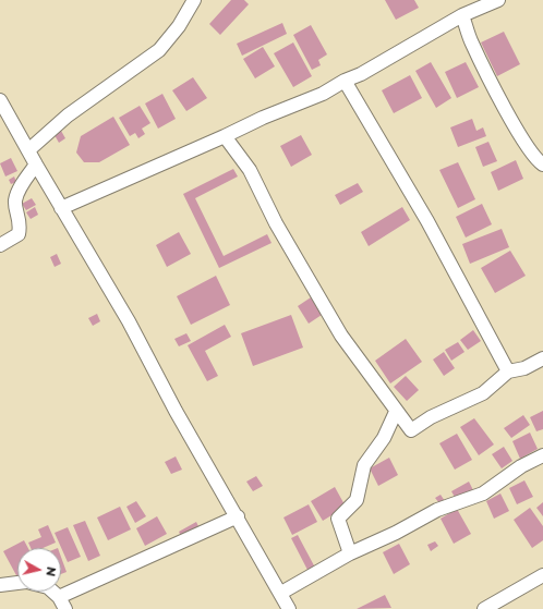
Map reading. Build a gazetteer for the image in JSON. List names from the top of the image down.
{
  "north": "right"
}
